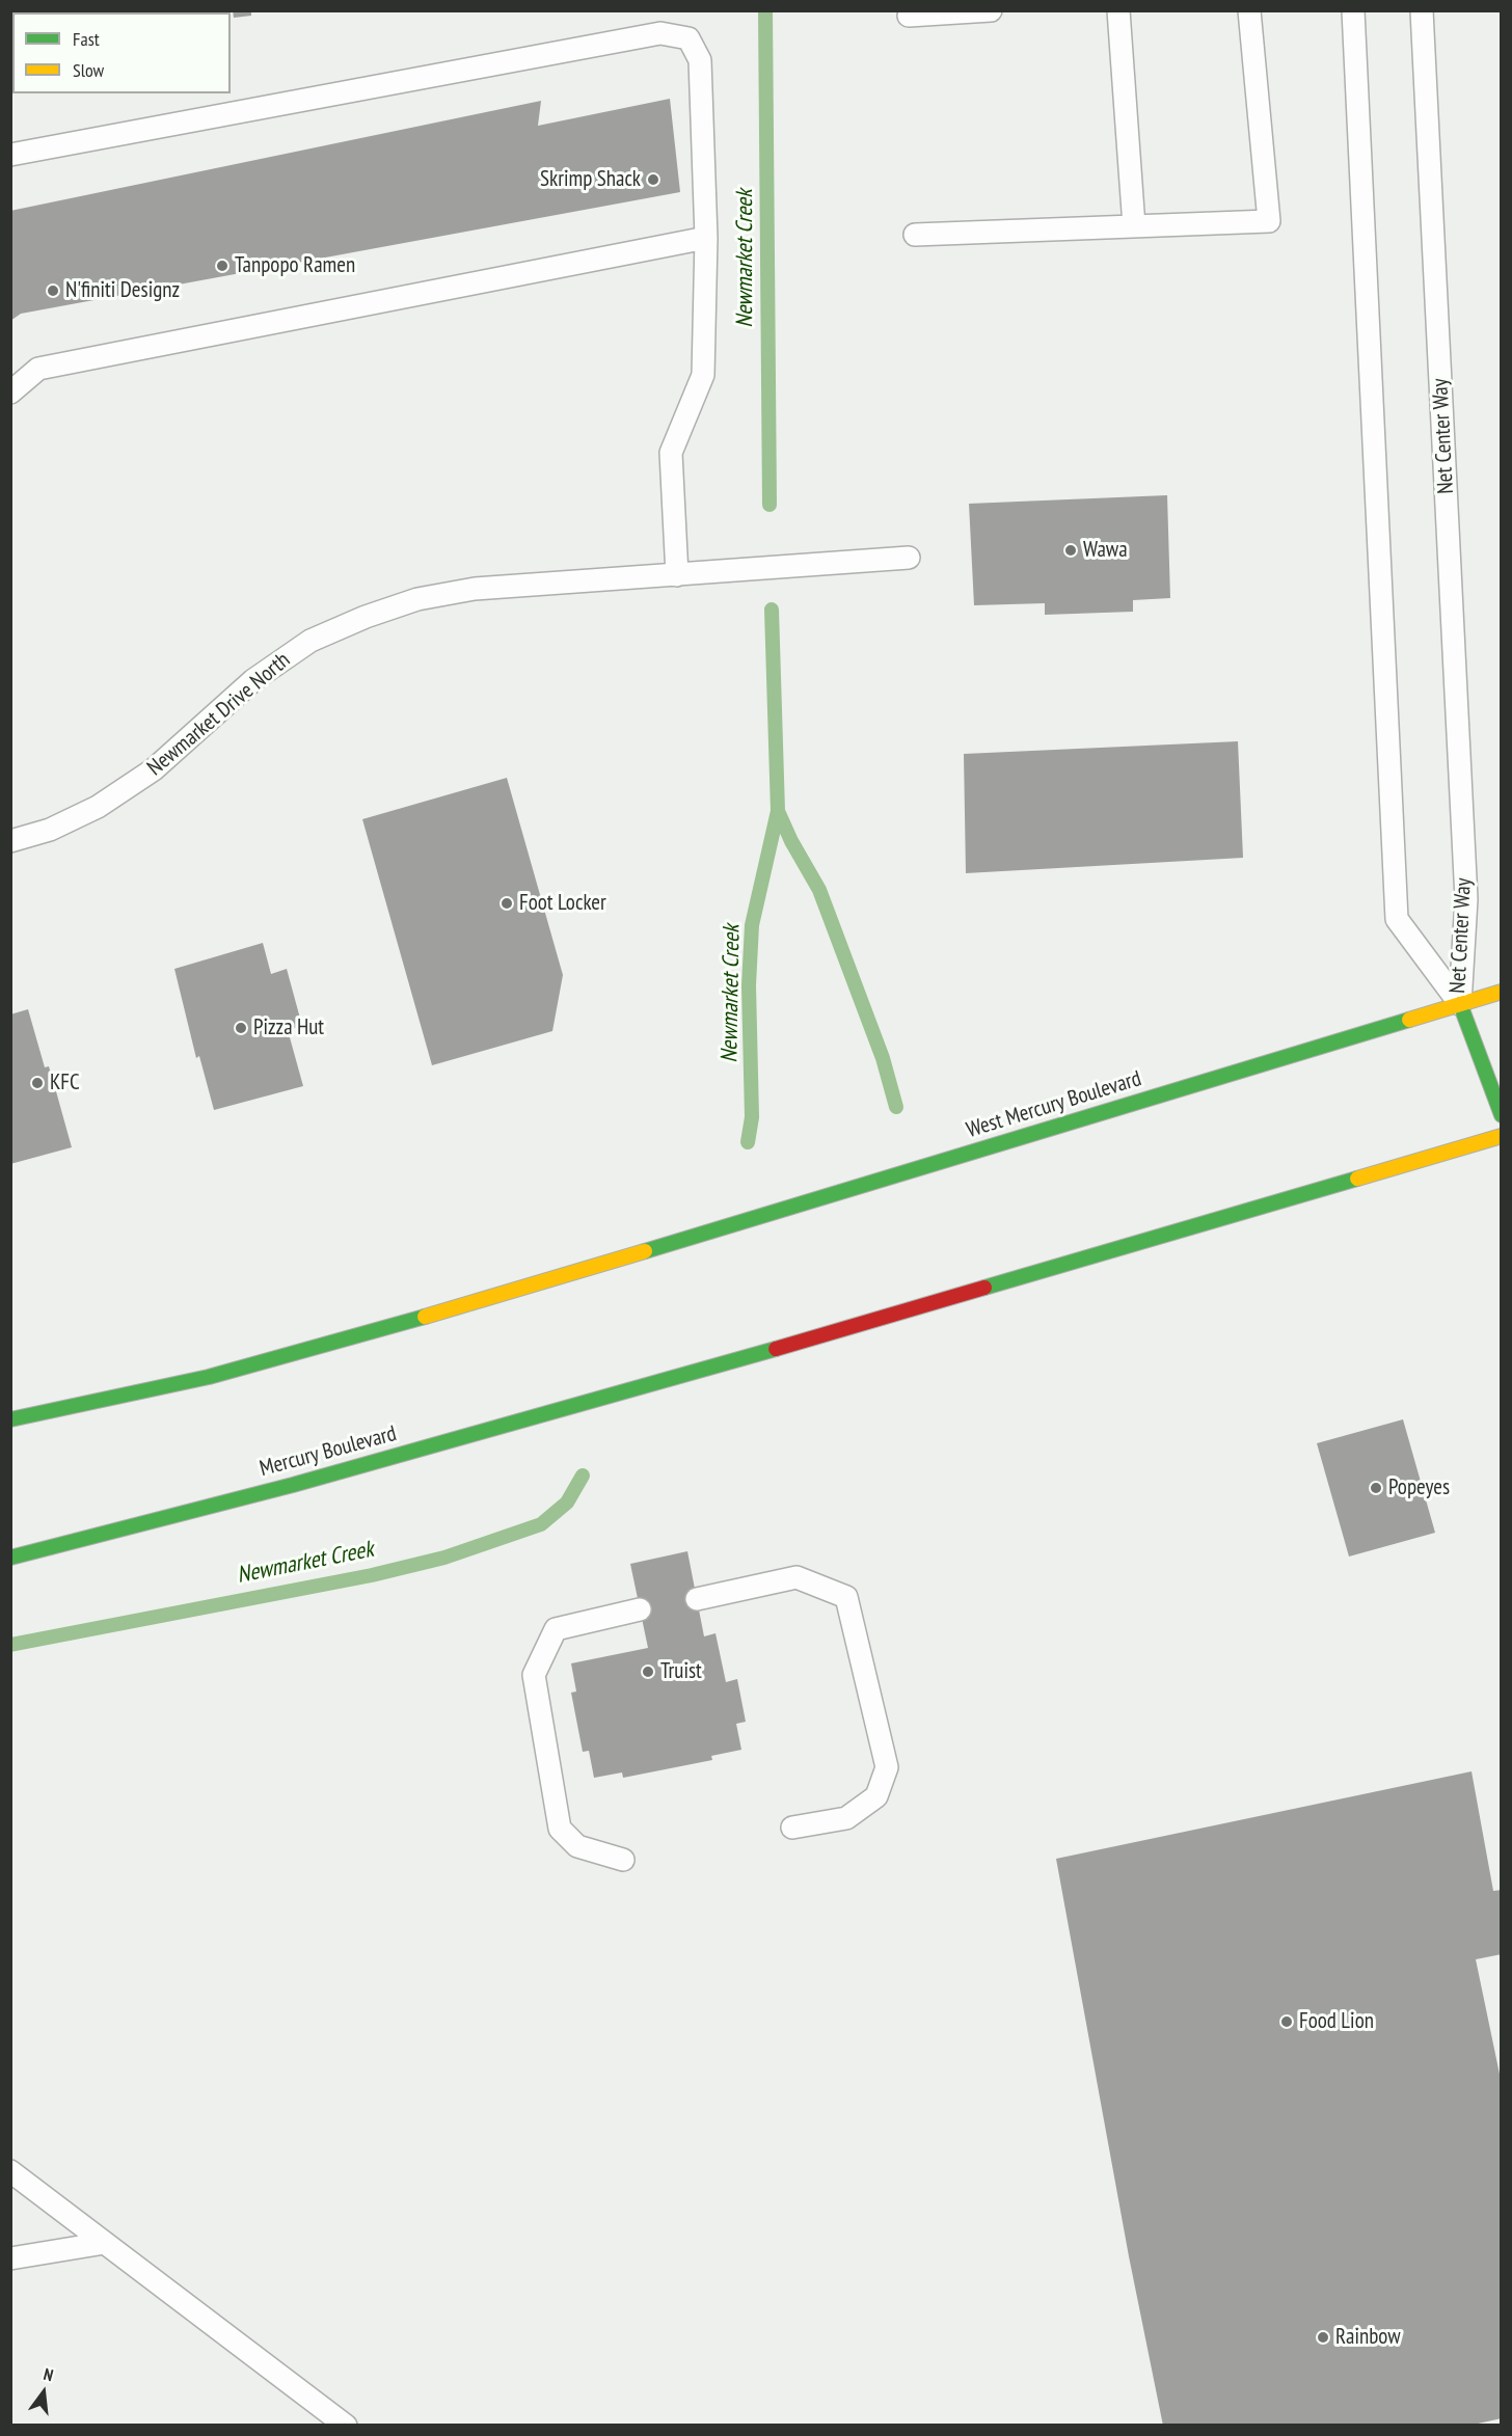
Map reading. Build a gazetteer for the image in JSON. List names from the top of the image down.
{
  "streets": {
    "main road": ["West Mercury Boulevard", "Mercury Boulevard"],
    "lane": ["Net Center Way", "Newmarket Drive North"]
  },
  "crossings": [
    ["Net Center Way", "West Mercury Boulevard"]
  ],
  "water": ["Newmarket Creek"],
  "places": [
    "Skrimp Shack",
    "Tanpopo Ramen",
    "N'finiti Designz",
    "Wawa",
    "Foot Locker",
    "Pizza Hut",
    "KFC",
    "Popeyes",
    "Truist",
    "Food Lion",
    "Rainbow"
  ],
  "legend": ["Fast", "Slow"],
  "north": "top"
}
